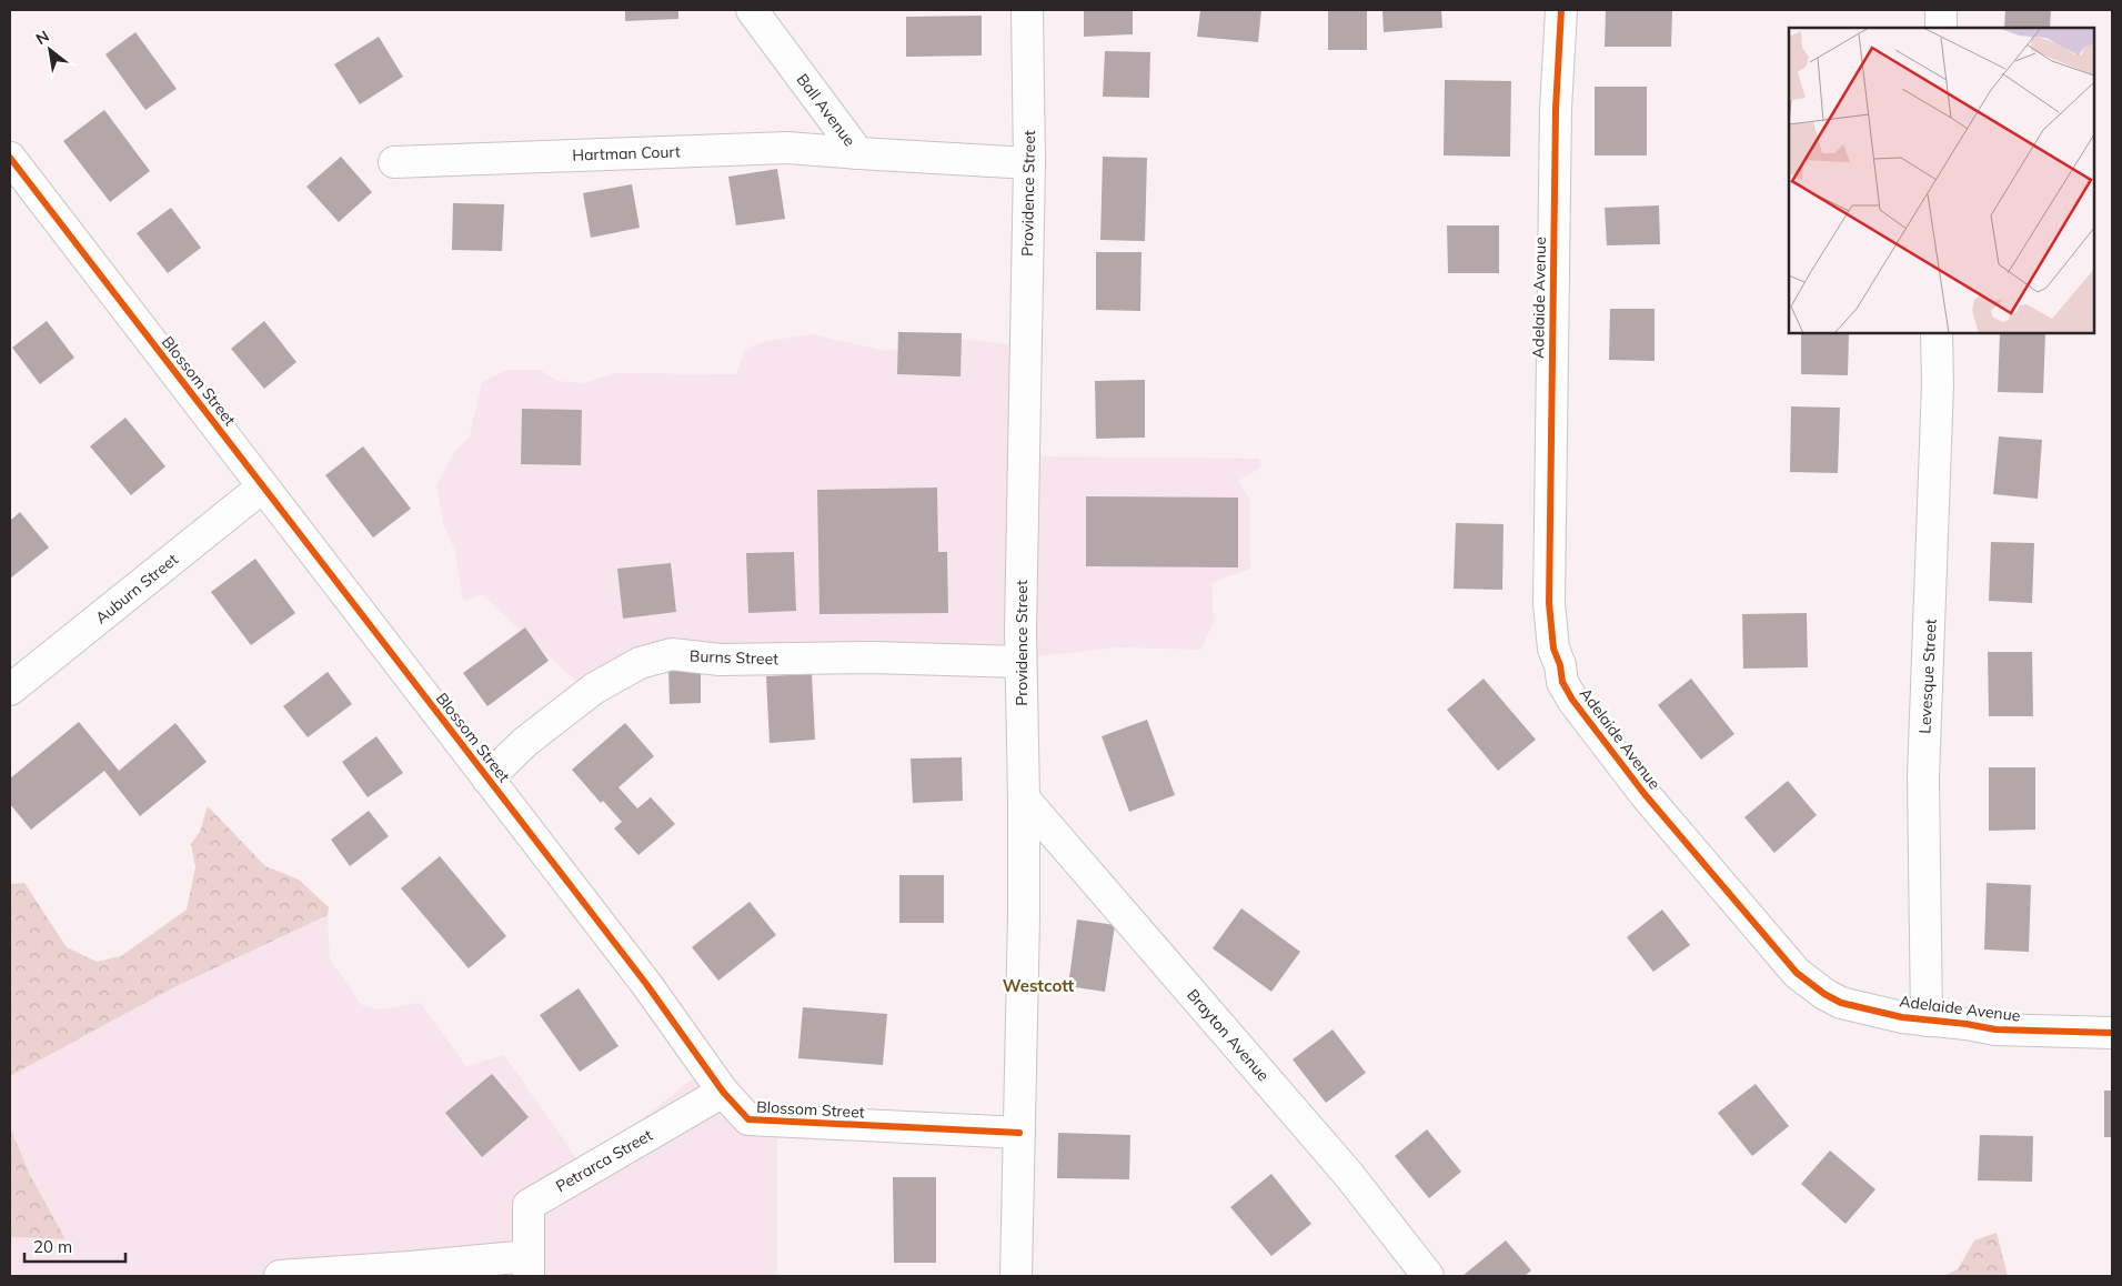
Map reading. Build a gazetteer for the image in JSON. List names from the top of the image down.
{
  "streets": {
    "street": [
      "Ball Avenue",
      "Hartman Court",
      "Providence Street",
      "Adelaide Avenue",
      "Blossom Street",
      "Auburn Street",
      "Burns Street",
      "Levesque Street",
      "Brayton Avenue",
      "Petrarca Street"
    ]
  },
  "crossings": [
    ["Ball Avenue", "Hartman Court"],
    ["Ball Avenue", "Providence Street"],
    ["Providence Street", "Blossom Street"],
    ["Providence Street", "Burns Street"],
    ["Providence Street", "Brayton Avenue"],
    ["Adelaide Avenue", "Levesque Street"],
    ["Blossom Street", "Auburn Street"],
    ["Blossom Street", "Burns Street"],
    ["Blossom Street", "Petrarca Street"]
  ],
  "districts": ["Westcott"],
  "scale_bar": "20 m",
  "north": "top left"
}
